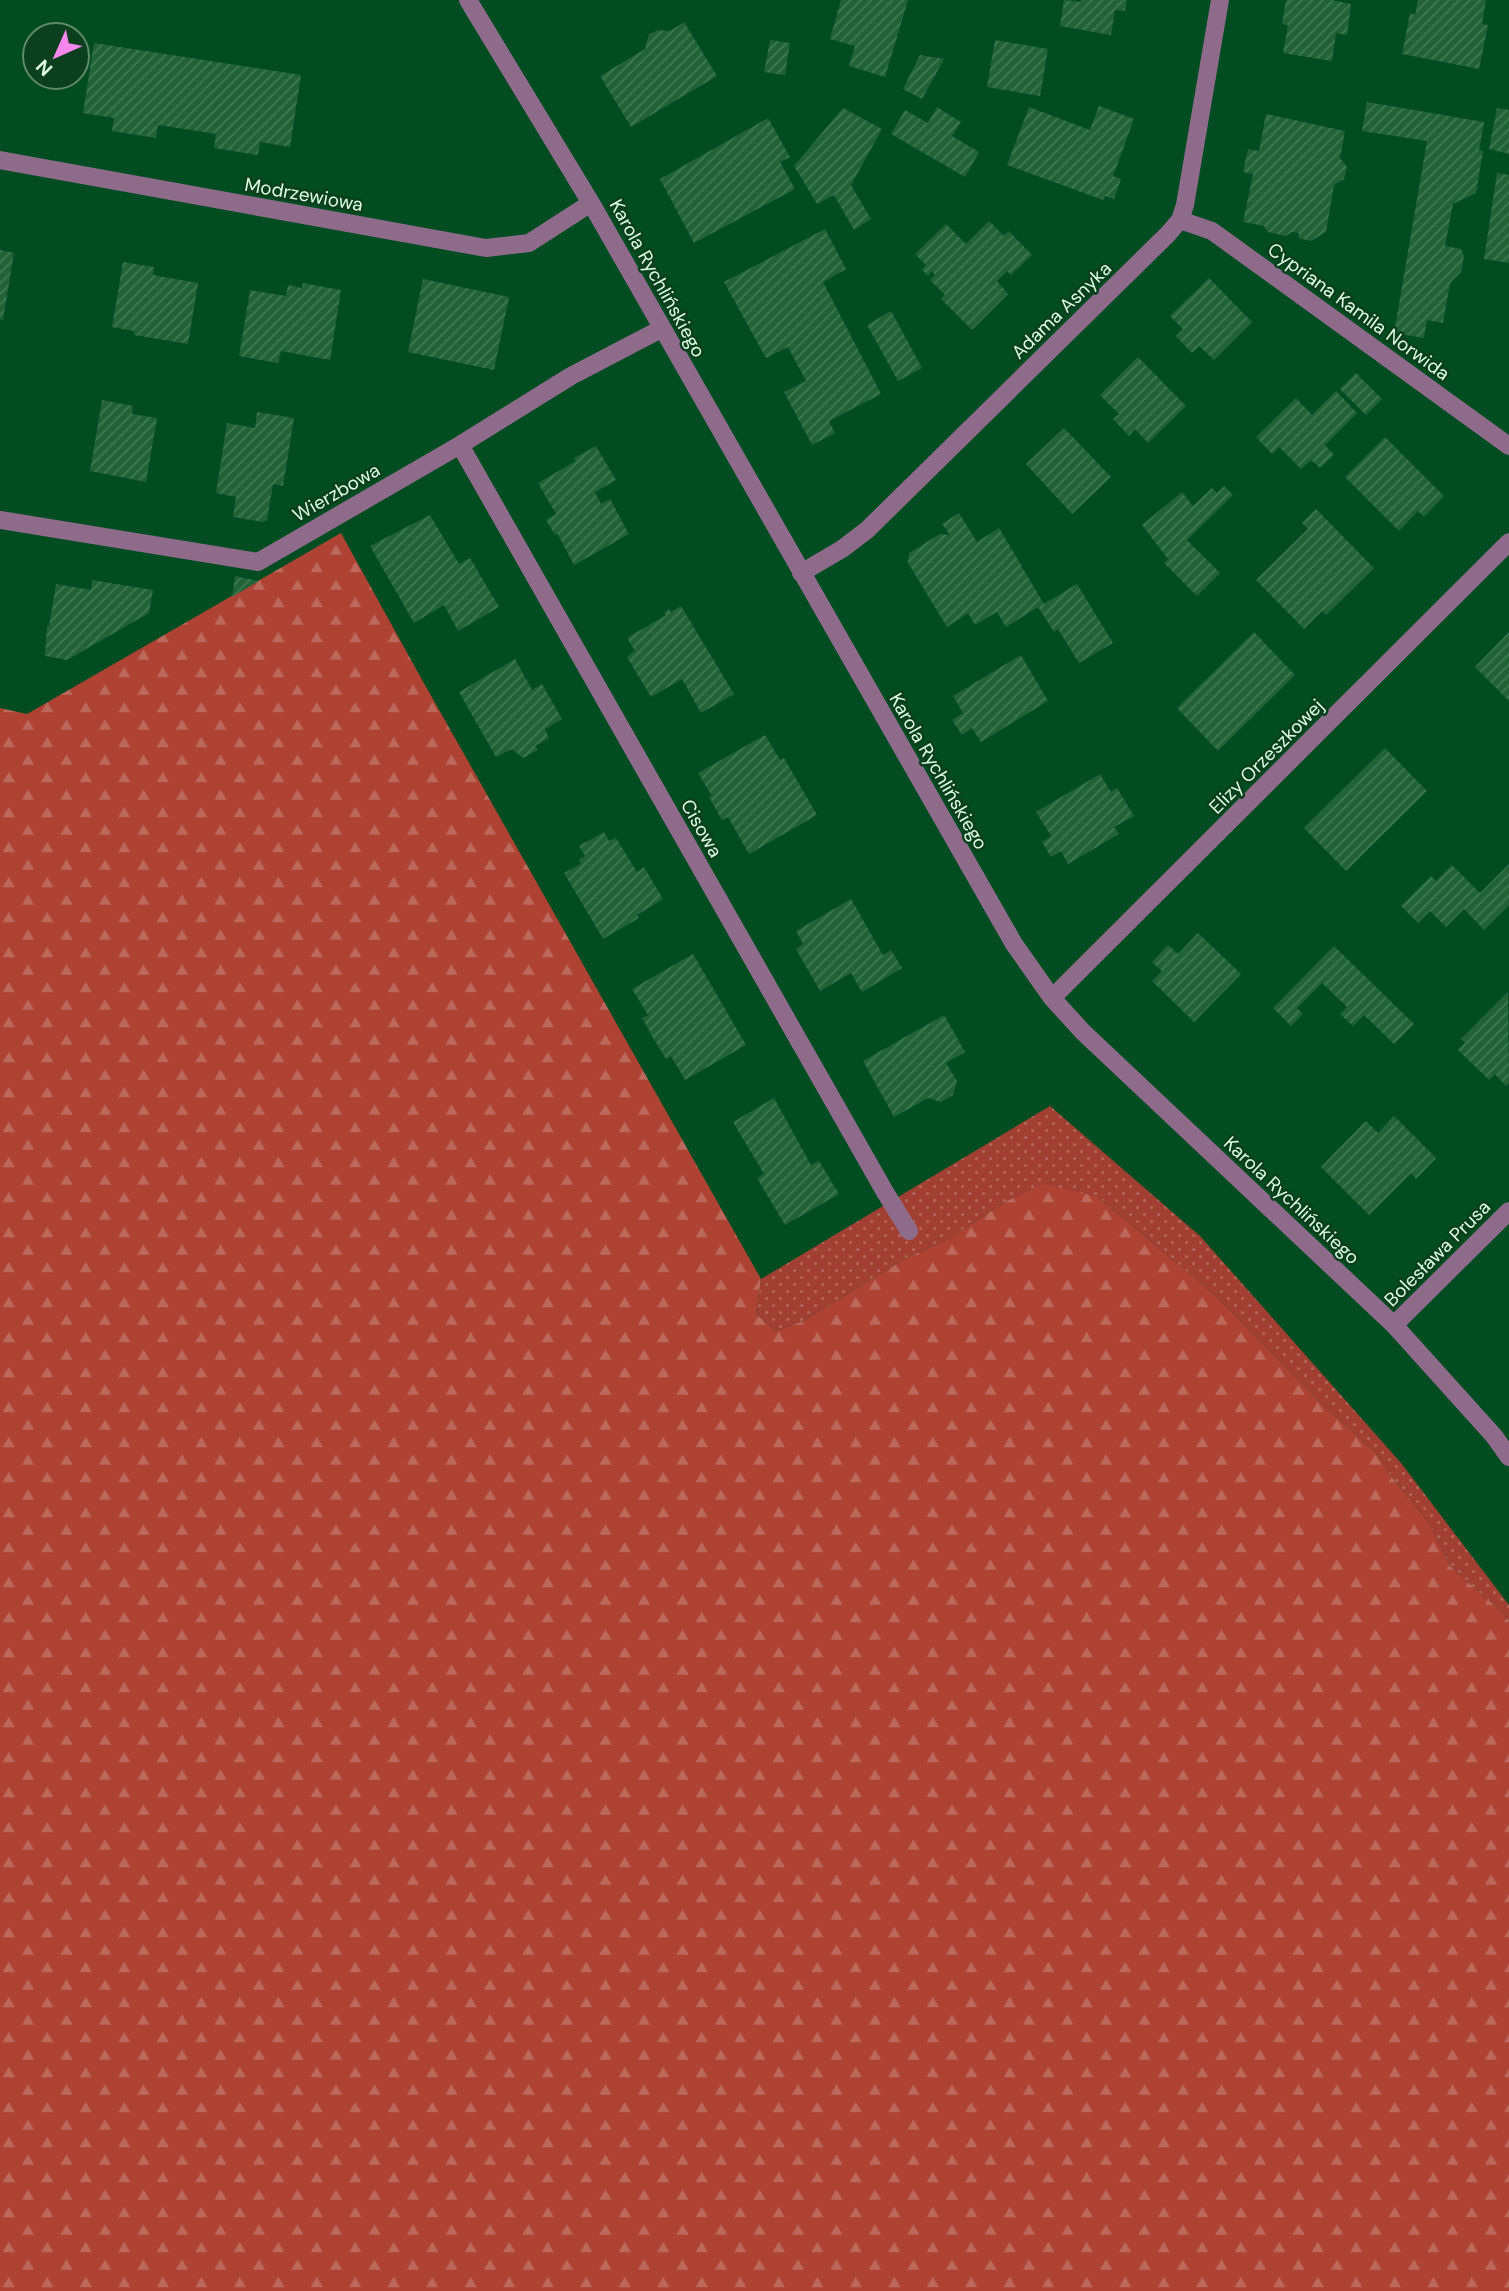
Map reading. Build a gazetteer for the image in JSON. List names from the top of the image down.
{
  "streets": {
    "street": [
      "Modrzewiowa",
      "Karola Rychlińskiego",
      "Adama Asnyka",
      "Cypriana Kamila Norwida",
      "Wierzbowa",
      "Elizy Orzeszkowej",
      "Cisowa",
      "Bolesława Prusa"
    ]
  },
  "crossings": [
    ["Modrzewiowa", "Karola Rychlińskiego"],
    ["Karola Rychlińskiego", "Adama Asnyka"],
    ["Karola Rychlińskiego", "Wierzbowa"],
    ["Karola Rychlińskiego", "Elizy Orzeszkowej"],
    ["Karola Rychlińskiego", "Bolesława Prusa"],
    ["Adama Asnyka", "Cypriana Kamila Norwida"],
    ["Wierzbowa", "Cisowa"]
  ],
  "north": "bottom left"
}
